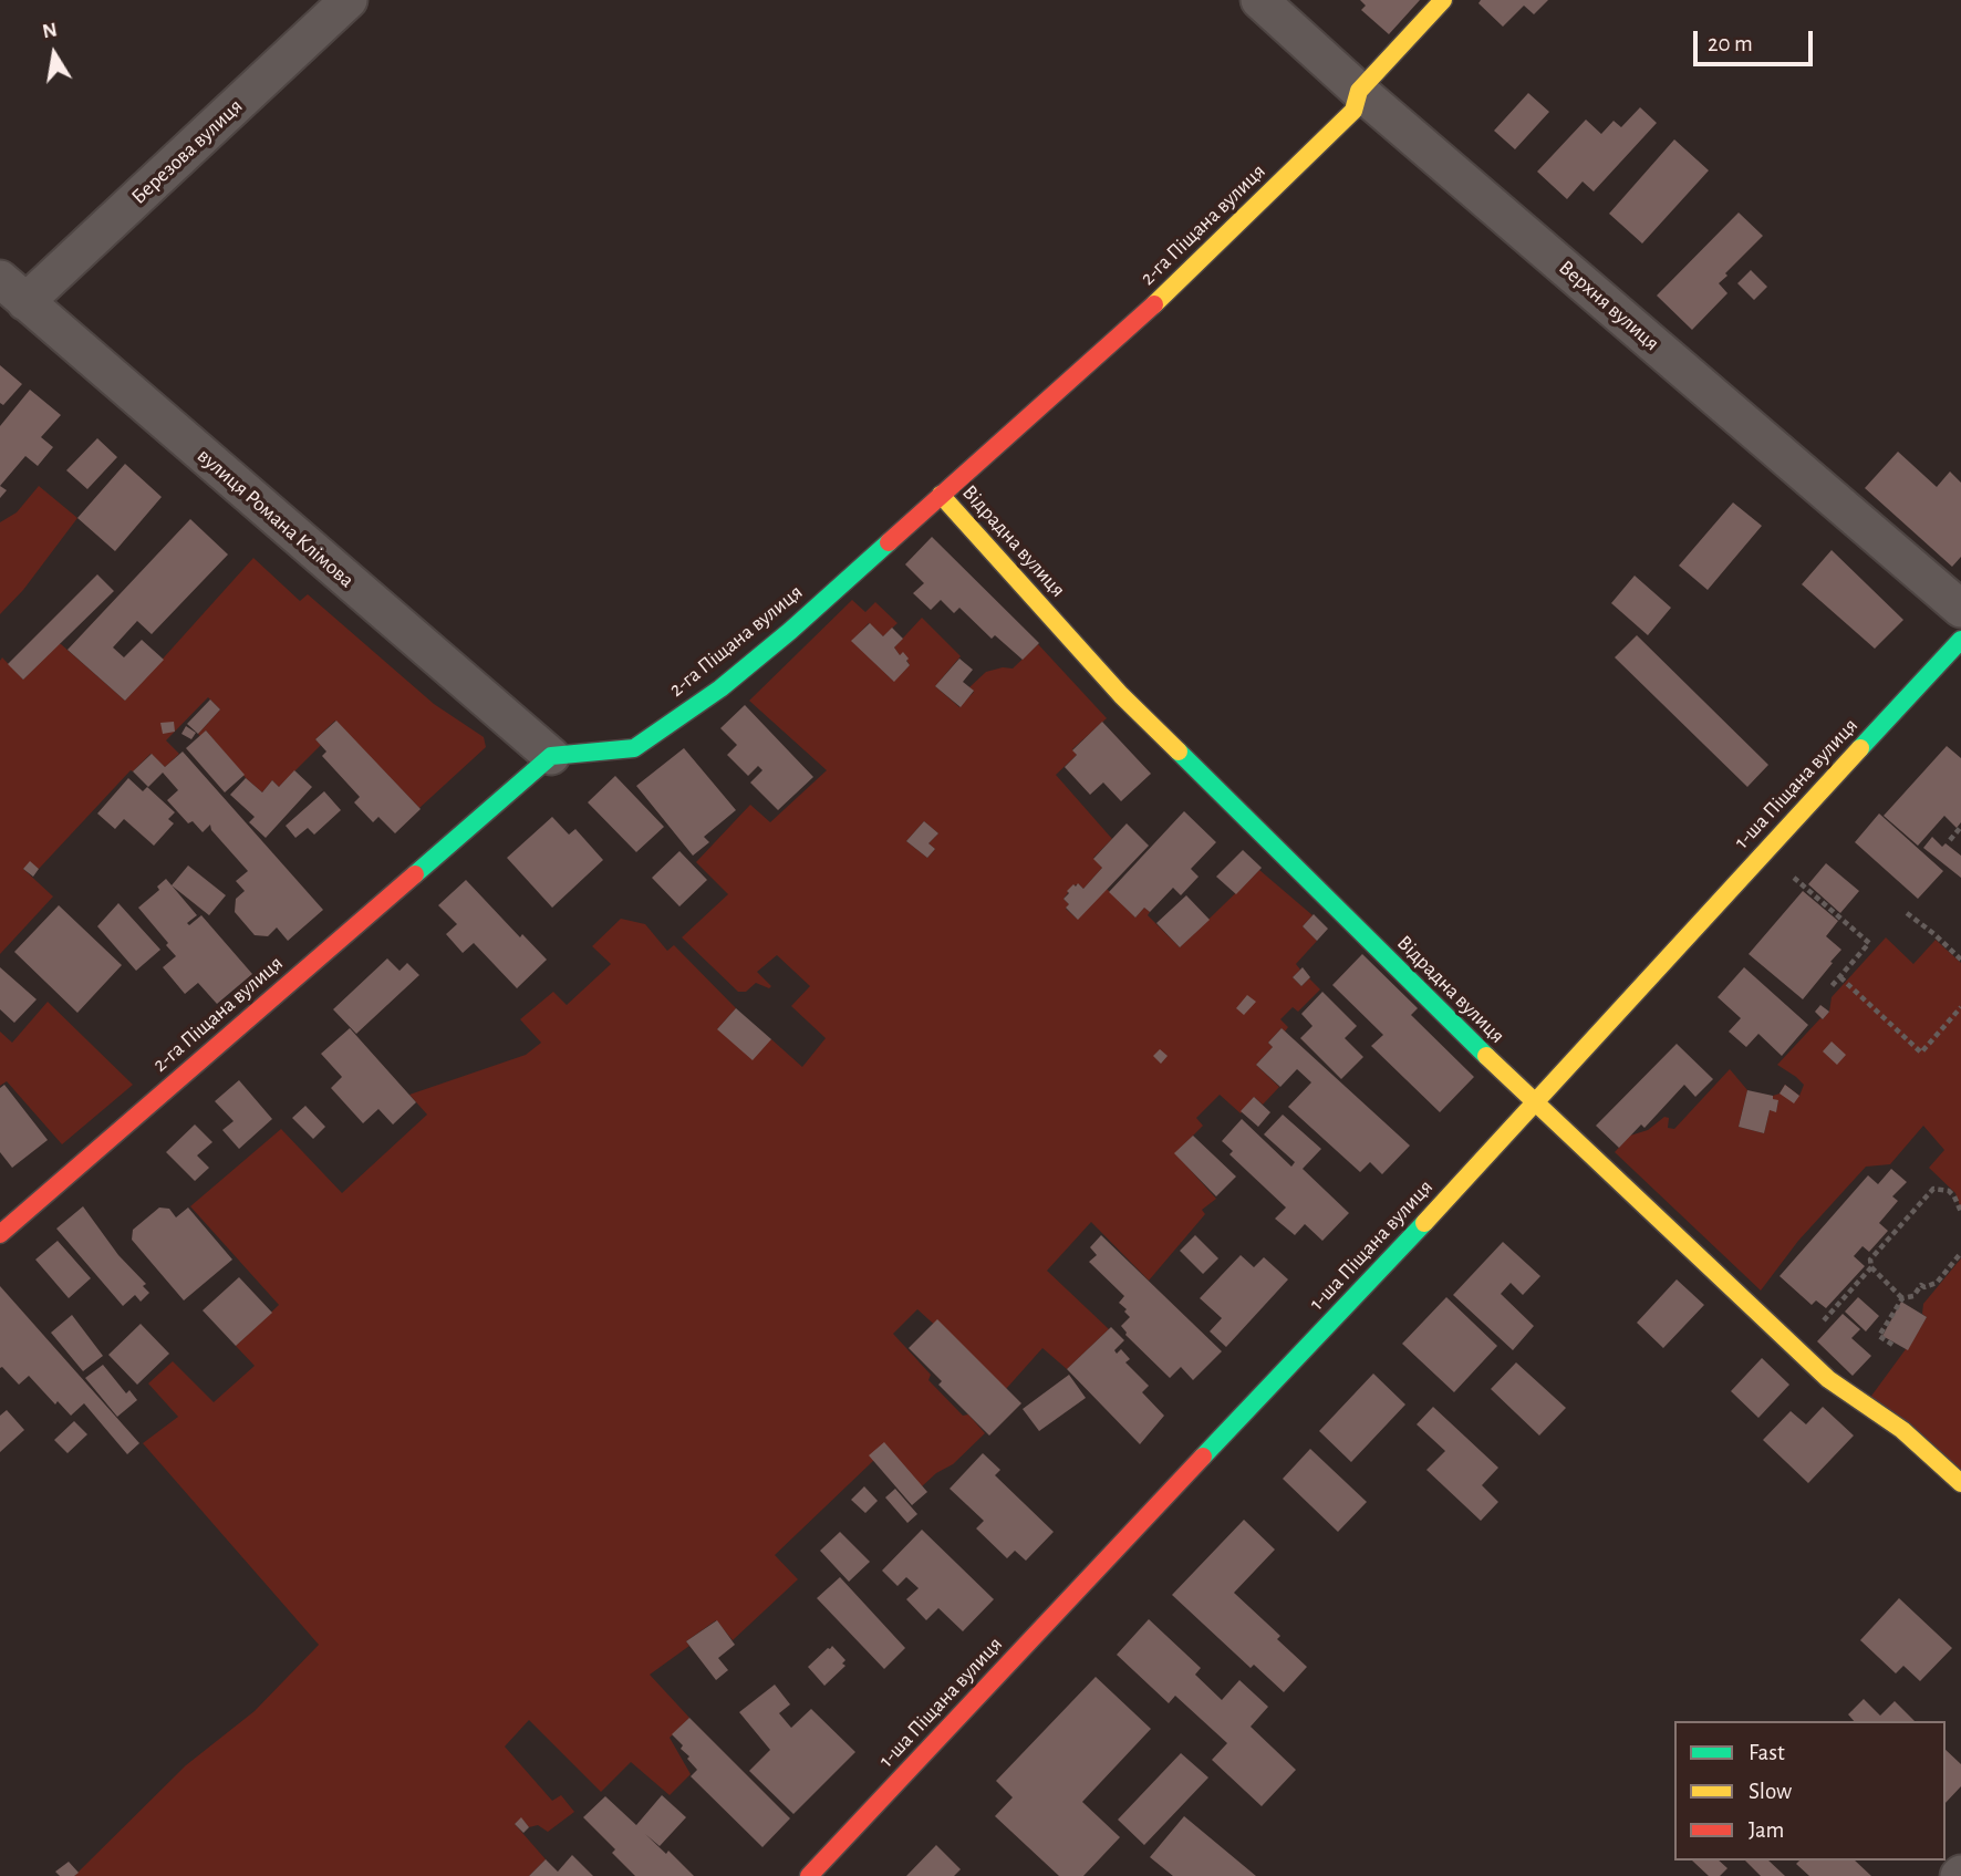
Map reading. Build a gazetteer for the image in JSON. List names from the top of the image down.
{
  "streets": {
    "street": [
      "Березова вулиця",
      "2-га Піщана вулиця",
      "Верхня вулиця",
      "вулиця Романа Клімова",
      "Відрадна вулиця",
      "1-ша Піщана вулиця"
    ]
  },
  "crossings": [
    ["Березова вулиця", "вулиця Романа Клімова"],
    ["2-га Піщана вулиця", "Верхня вулиця"],
    ["2-га Піщана вулиця", "вулиця Романа Клімова"],
    ["2-га Піщана вулиця", "Відрадна вулиця"],
    ["Відрадна вулиця", "1-ша Піщана вулиця"]
  ],
  "legend": ["Fast", "Slow", "Jam"],
  "scale_bar": "20 m",
  "north": "top"
}
